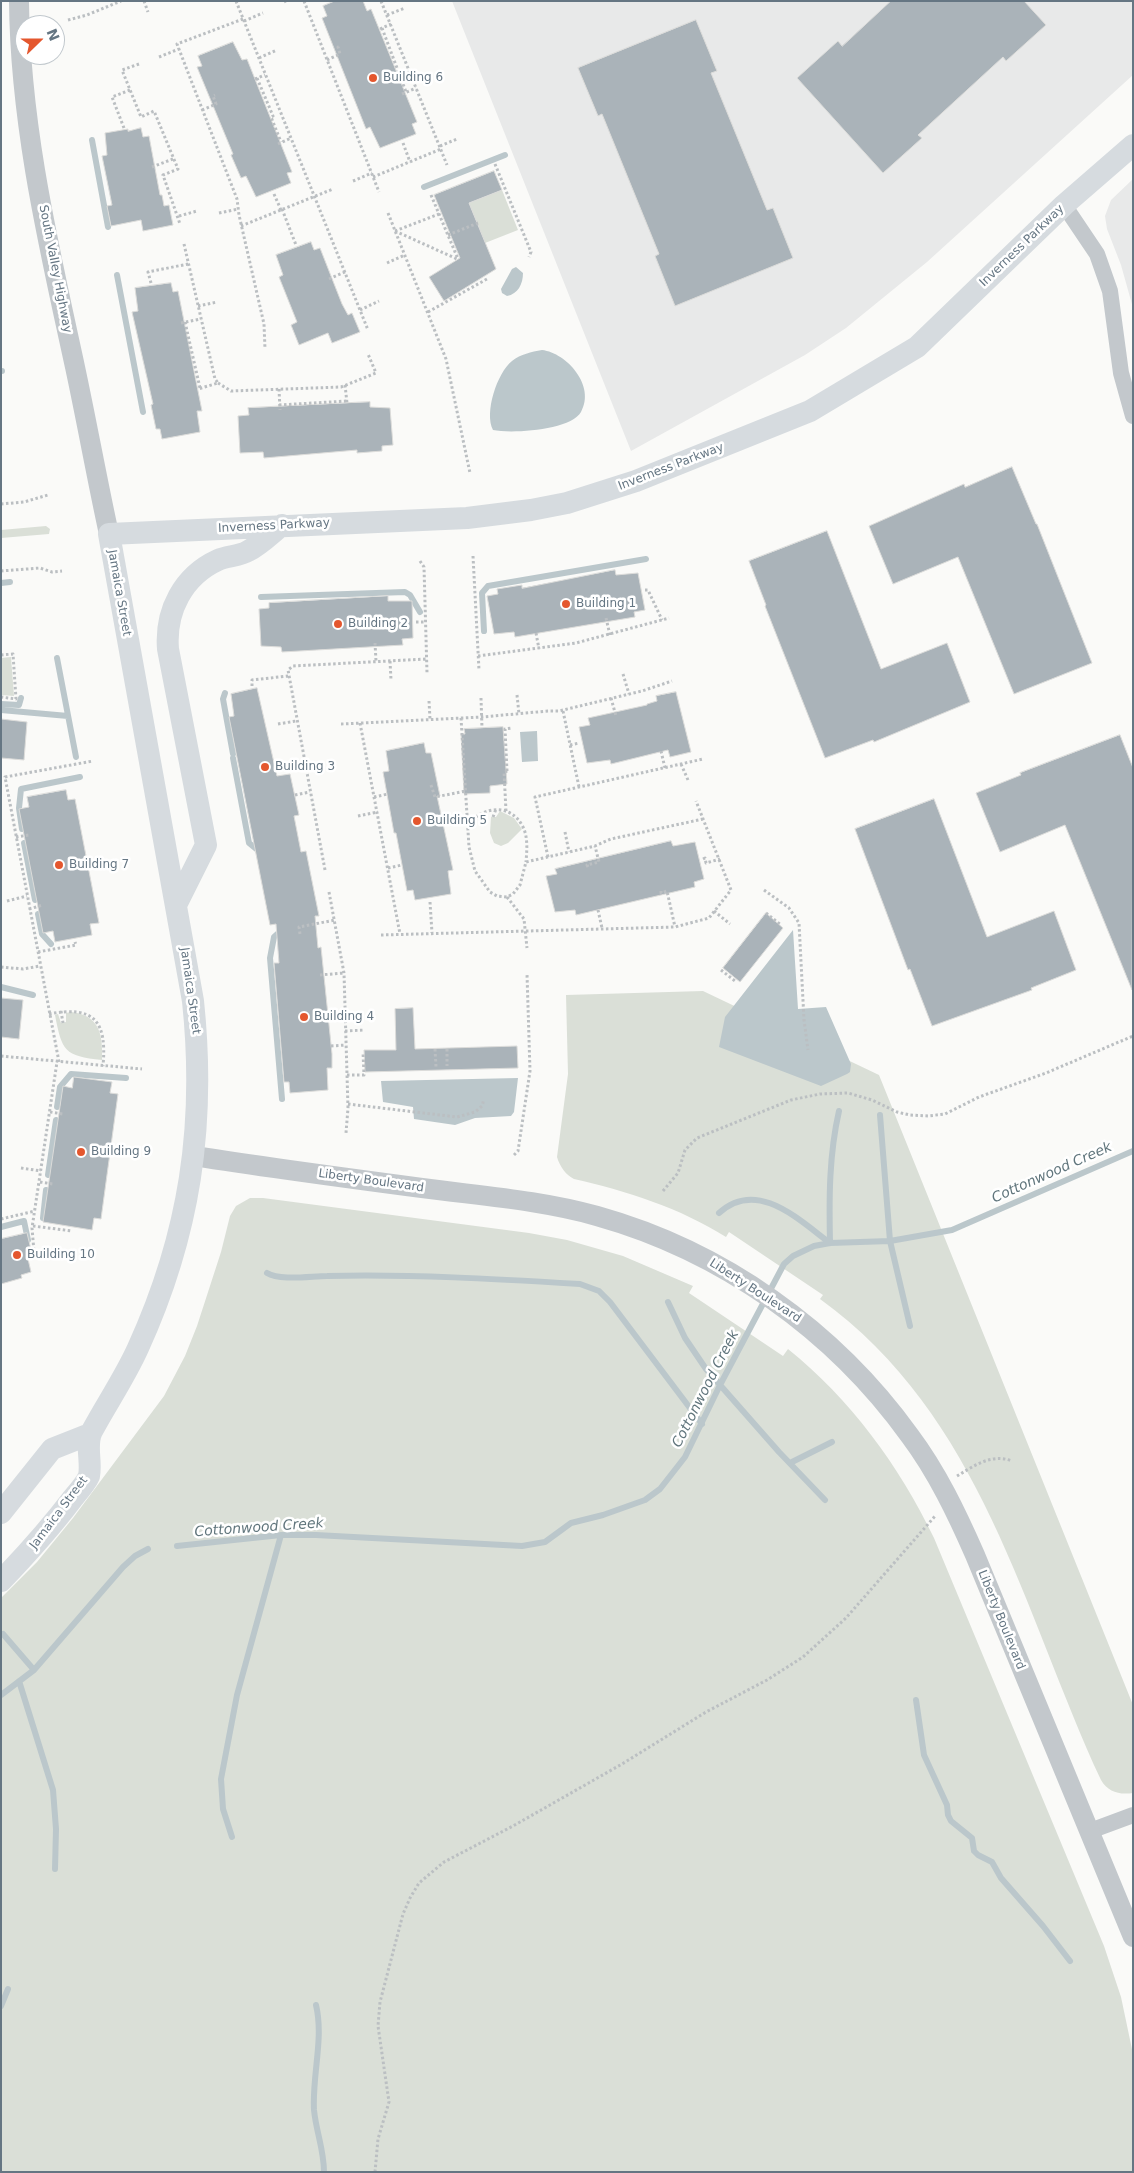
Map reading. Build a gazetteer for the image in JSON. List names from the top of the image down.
{
  "streets": {
    "main road": ["Inverness Parkway", "Jamaica Street"],
    "street": ["South Valley Highway", "Liberty Boulevard"]
  },
  "crossings": [
    ["Inverness Parkway", "South Valley Highway"],
    ["Inverness Parkway", "Jamaica Street"],
    ["South Valley Highway", "Jamaica Street"],
    ["Jamaica Street", "Liberty Boulevard"]
  ],
  "water": ["Cottonwood Creek"],
  "places": [
    "Building 6",
    "Building 1",
    "Building 2",
    "Building 3",
    "Building 5",
    "Building 7",
    "Building 4",
    "Building 9",
    "Building 10"
  ],
  "north": "right"
}
